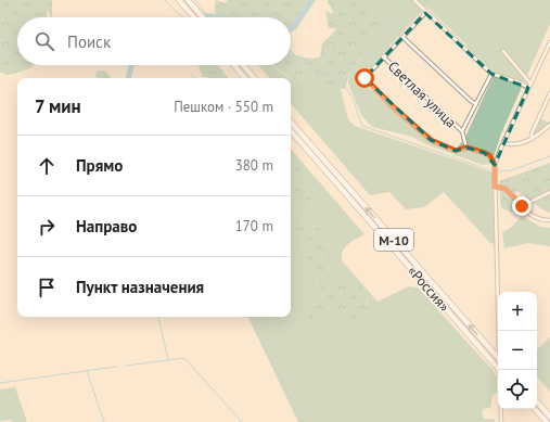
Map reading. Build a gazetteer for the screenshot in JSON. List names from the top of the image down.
{
  "streets": {
    "highway": ["М-10", "«Россия»"],
    "street": ["Светлая улица"]
  },
  "page": {
    "search": "Поиск",
    "heading": ["7 мин", "Пешком · 550 m"],
    "list": [
      ["Прямо", "380 m"],
      ["Направо", "170 m"],
      "Пункт назначения"
    ],
    "map_buttons": ["+", "−"]
  }
}
